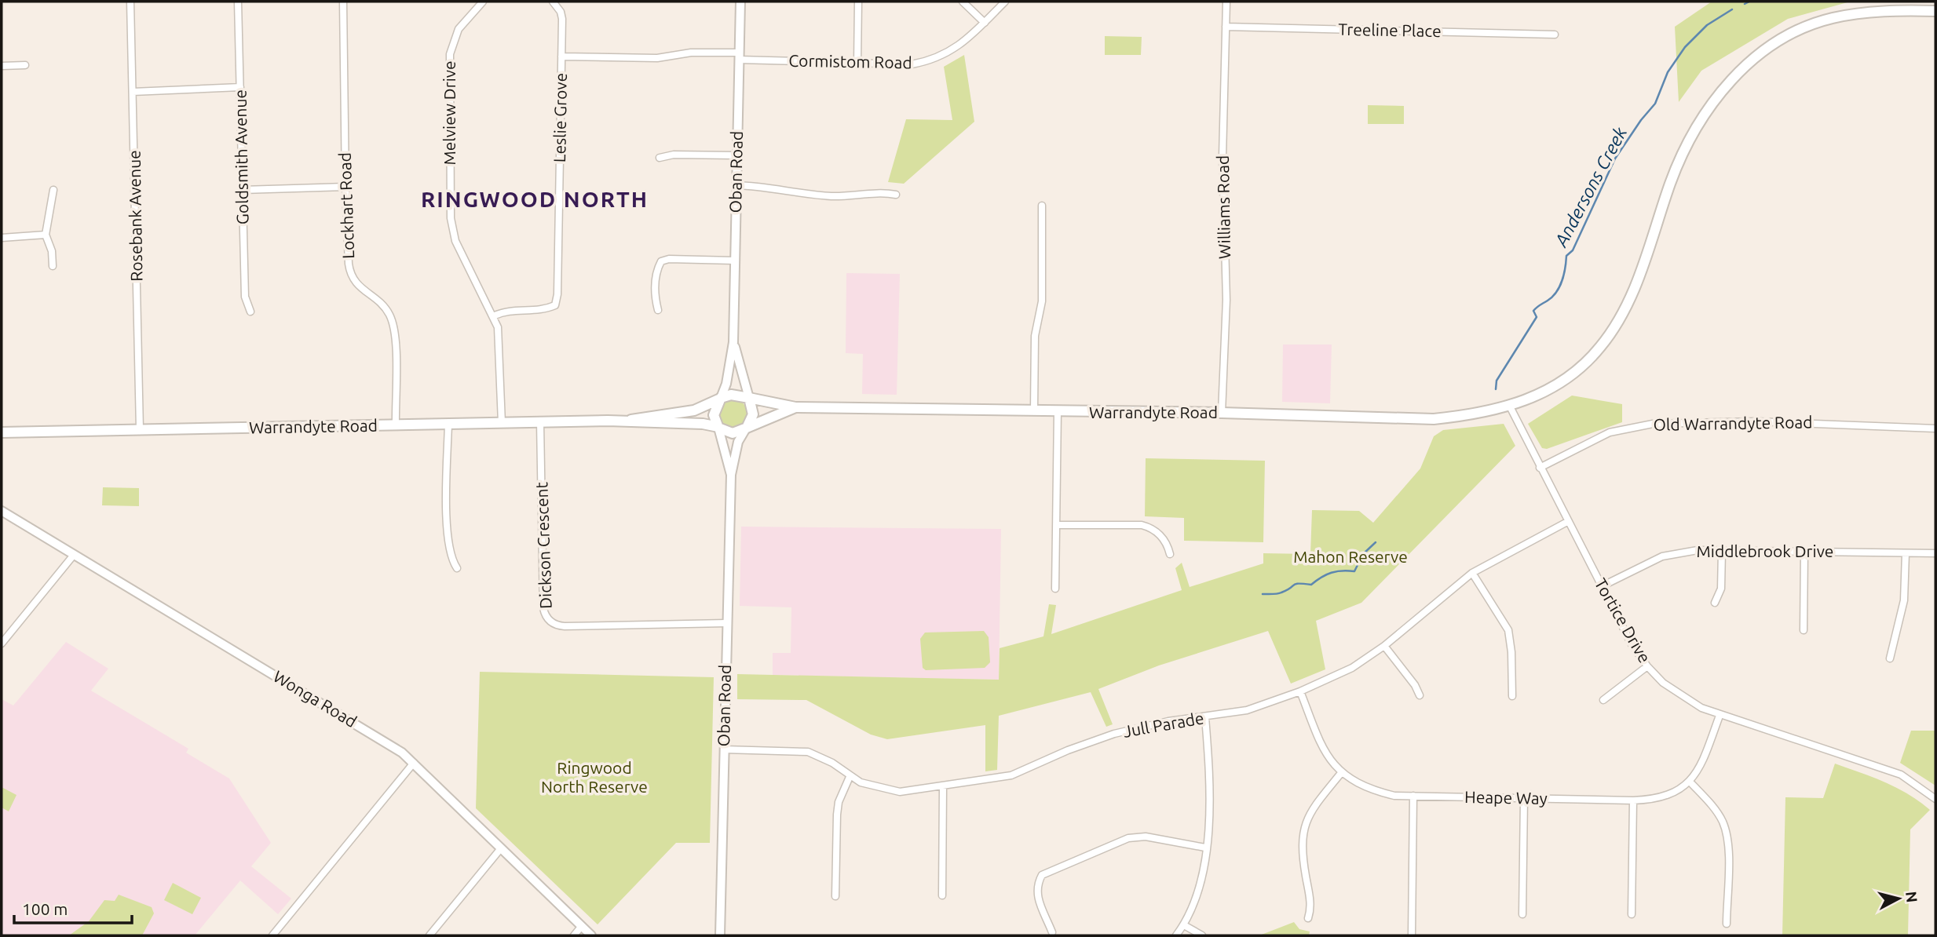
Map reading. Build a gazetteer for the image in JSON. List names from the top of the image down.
{
  "streets": {
    "main road": ["Oban Road", "Warrandyte Road", "Wonga Road"],
    "street": [
      "Treeline Place",
      "Cormistom Road",
      "Melview Drive",
      "Leslie Grove",
      "Goldsmith Avenue",
      "Lockhart Road",
      "Williams Road",
      "Rosebank Avenue",
      "Old Warrandyte Road",
      "Dickson Crescent",
      "Middlebrook Drive",
      "Tortice Drive",
      "Jull Parade",
      "Heape Way"
    ]
  },
  "crossings": [
    ["Treeline Place", "Williams Road"],
    ["Cormistom Road", "Leslie Grove"],
    ["Cormistom Road", "Oban Road"],
    ["Melview Drive", "Leslie Grove"],
    ["Melview Drive", "Warrandyte Road"],
    ["Oban Road", "Warrandyte Road"],
    ["Oban Road", "Dickson Crescent"],
    ["Oban Road", "Jull Parade"],
    ["Lockhart Road", "Warrandyte Road"],
    ["Williams Road", "Warrandyte Road"],
    ["Rosebank Avenue", "Warrandyte Road"],
    ["Warrandyte Road", "Dickson Crescent"],
    ["Warrandyte Road", "Tortice Drive"],
    ["Old Warrandyte Road", "Tortice Drive"],
    ["Middlebrook Drive", "Tortice Drive"],
    ["Tortice Drive", "Jull Parade"],
    ["Jull Parade", "Heape Way"]
  ],
  "districts": ["RINGWOOD NORTH"],
  "water": ["Andersons Creek"],
  "parks": ["Mahon Reserve", "Ringwood North Reserve"],
  "scale_bar": "100 m",
  "north": "right"
}
